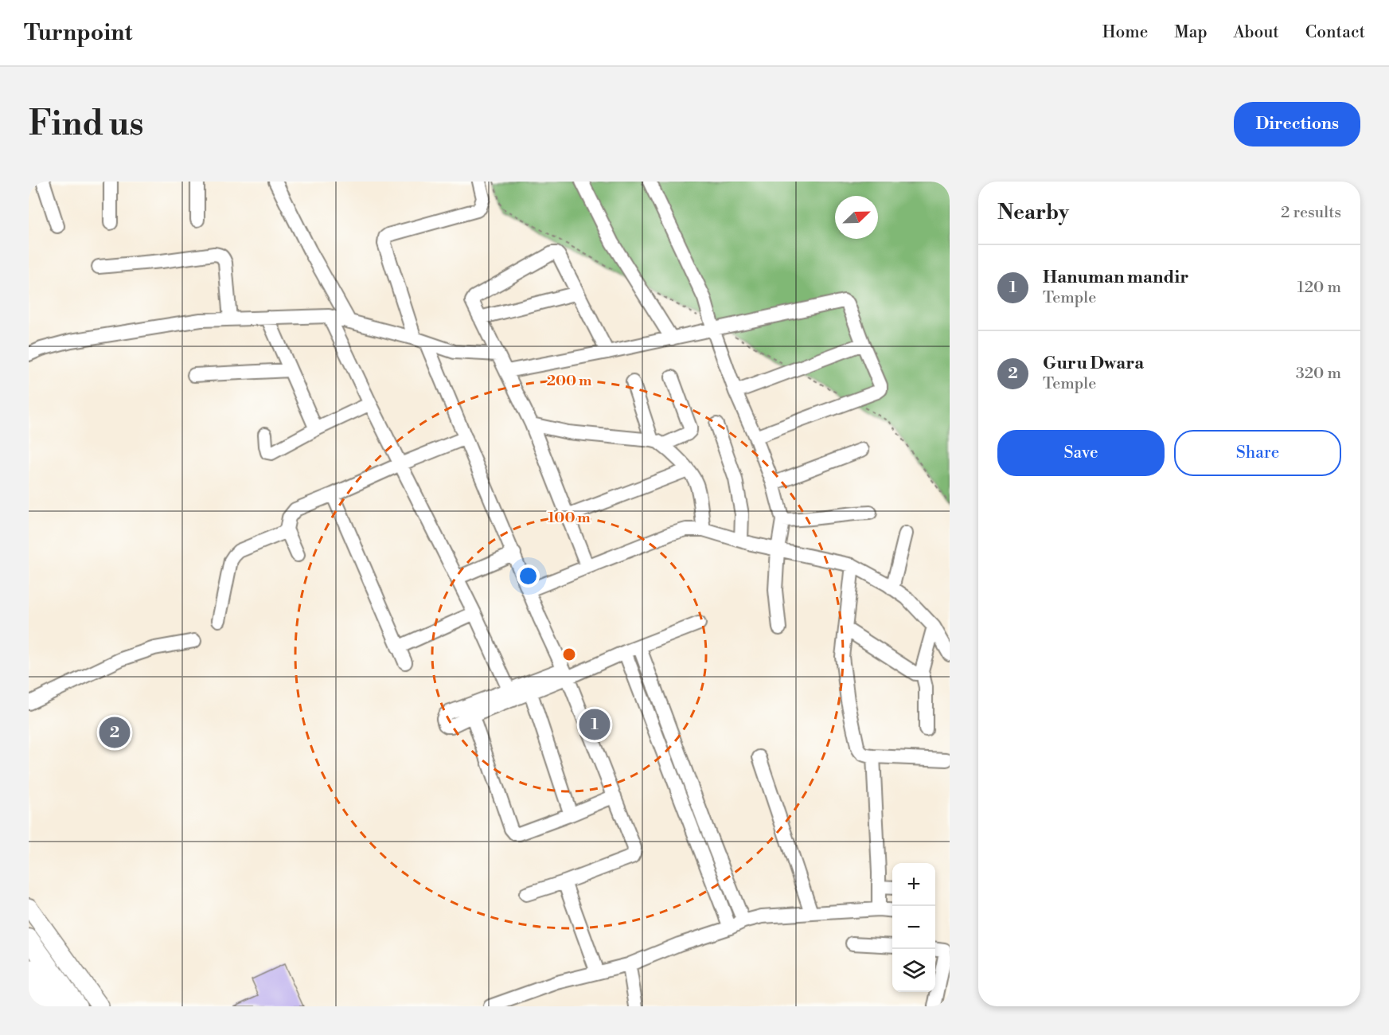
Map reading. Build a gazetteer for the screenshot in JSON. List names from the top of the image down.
{
  "north": "top right",
  "page": {
    "header": "Turnpoint",
    "nav": [
      "Home",
      "Map",
      "About",
      "Contact"
    ],
    "buttons": [
      "Directions",
      ["Save", "Share"]
    ],
    "title": "Find us",
    "heading": ["Nearby", "2 results"],
    "list": [
      {
        "mark": "1",
        "name": "Hanuman mandir",
        "note": "Temple",
        "value": "120 m"
      },
      {
        "mark": "2",
        "name": "Guru Dwara",
        "note": "Temple",
        "value": "320 m"
      }
    ],
    "pins": ["1", "2"],
    "map_buttons": ["+", "−"]
  },
  "rings": ["200 m", "100 m"]
}
